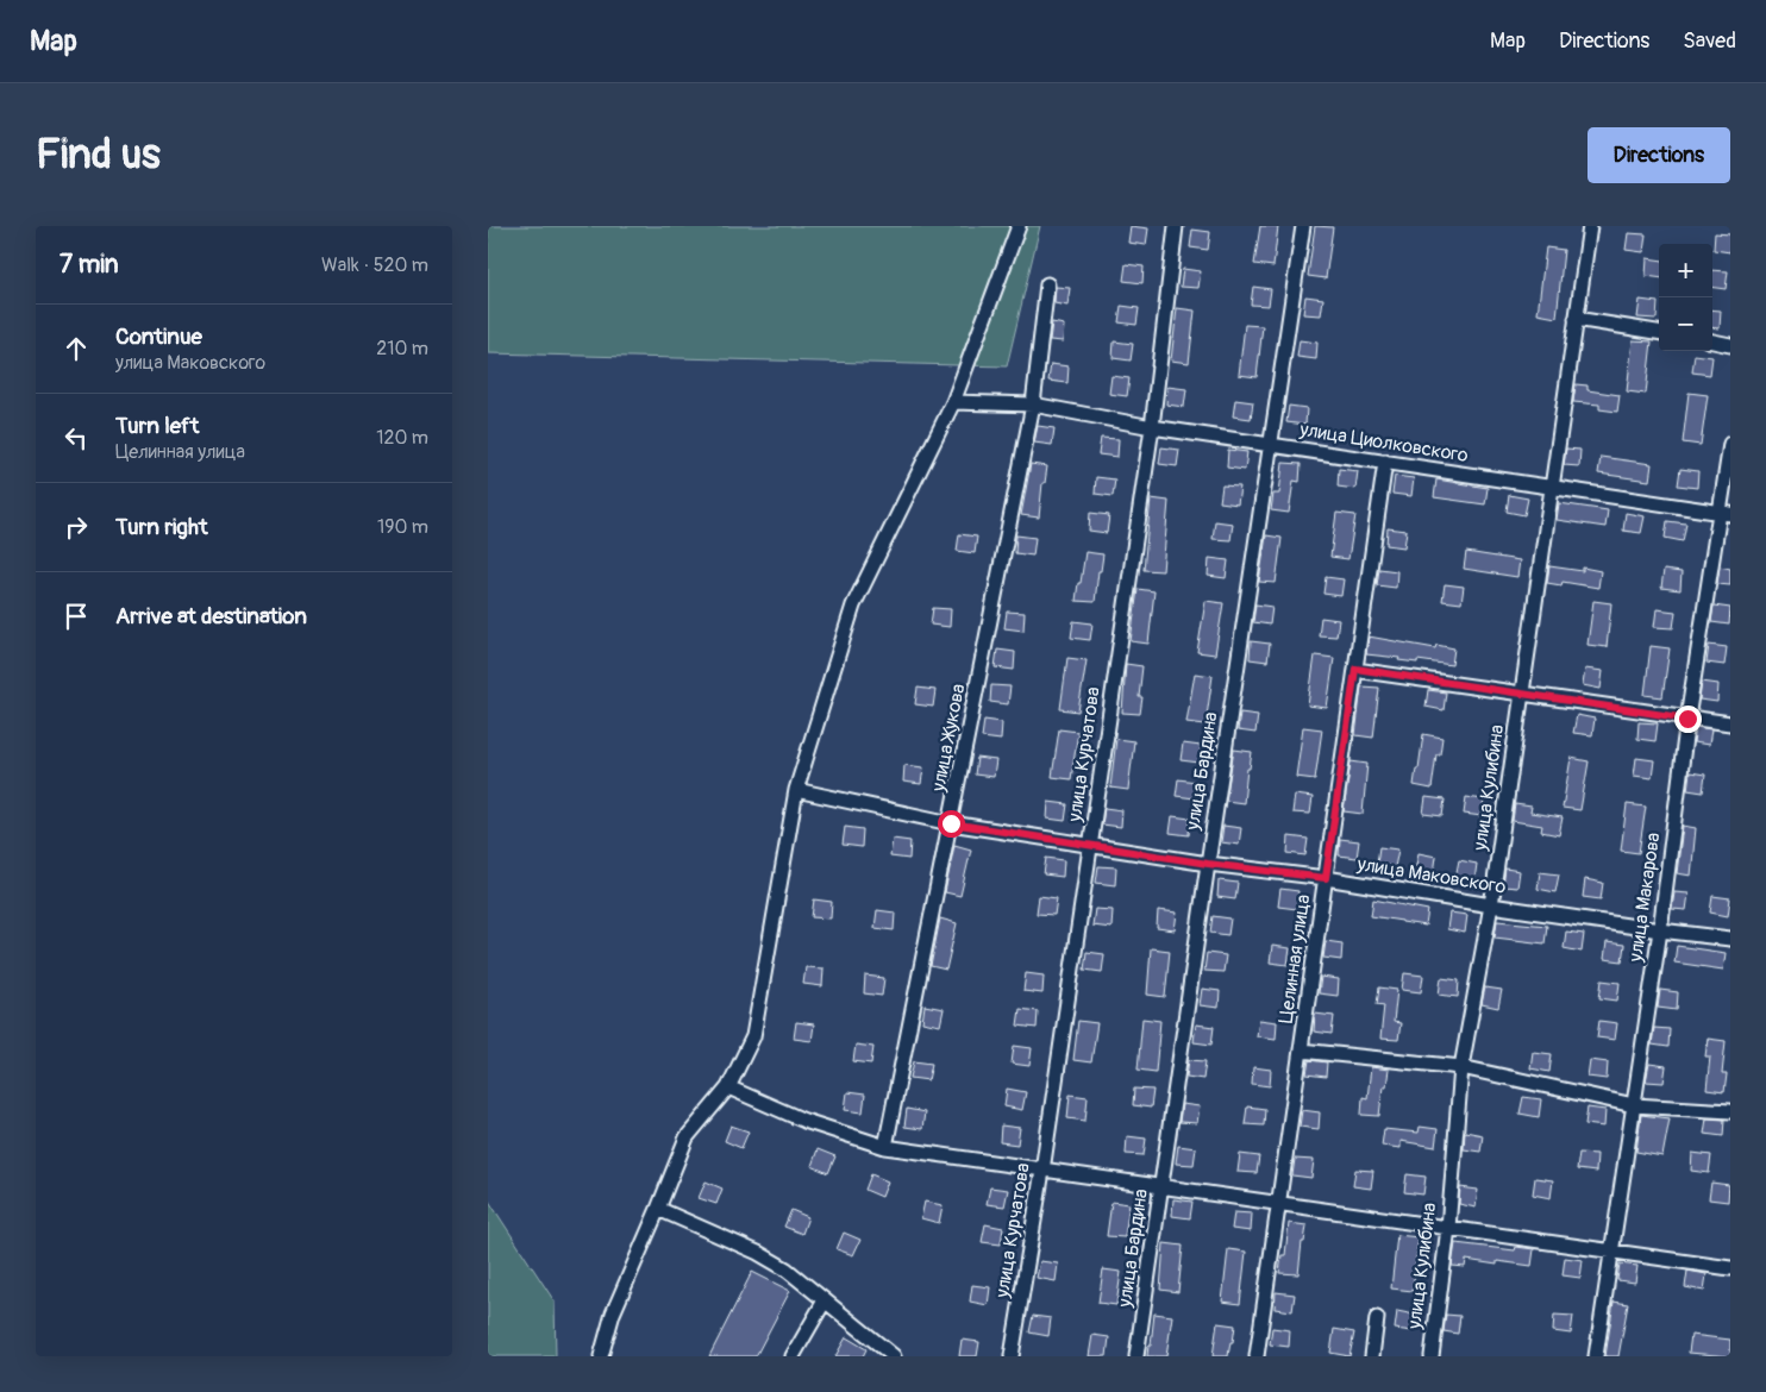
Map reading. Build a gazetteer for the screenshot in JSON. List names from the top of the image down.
{
  "streets": {
    "street": [
      "улица Циолковского",
      "улица Жукова",
      "улица Курчатова",
      "улица Бардина",
      "улица Кулибина",
      "улица Маковского",
      "улица Макарова",
      "Целинная улица"
    ]
  },
  "crossings": [
    ["улица Циолковского", "улица Жукова"],
    ["улица Циолковского", "улица Курчатова"],
    ["улица Циолковского", "улица Бардина"],
    ["улица Циолковского", "улица Кулибина"],
    ["улица Циолковского", "улица Макарова"],
    ["улица Циолковского", "Целинная улица"],
    ["улица Жукова", "улица Маковского"],
    ["улица Курчатова", "улица Маковского"],
    ["улица Бардина", "улица Маковского"],
    ["улица Кулибина", "улица Маковского"],
    ["улица Маковского", "улица Макарова"],
    ["улица Маковского", "Целинная улица"]
  ],
  "page": {
    "header": "Map",
    "nav": ["Map", "Directions", "Saved"],
    "buttons": "Directions",
    "title": "Find us",
    "heading": ["7 min", "Walk · 520 m"],
    "map_buttons": ["+", "−"],
    "list": [
      ["Continue", "улица Маковского", "210 m"],
      ["Turn left", "Целинная улица", "120 m"],
      ["Turn right", "190 m"],
      "Arrive at destination"
    ]
  }
}
